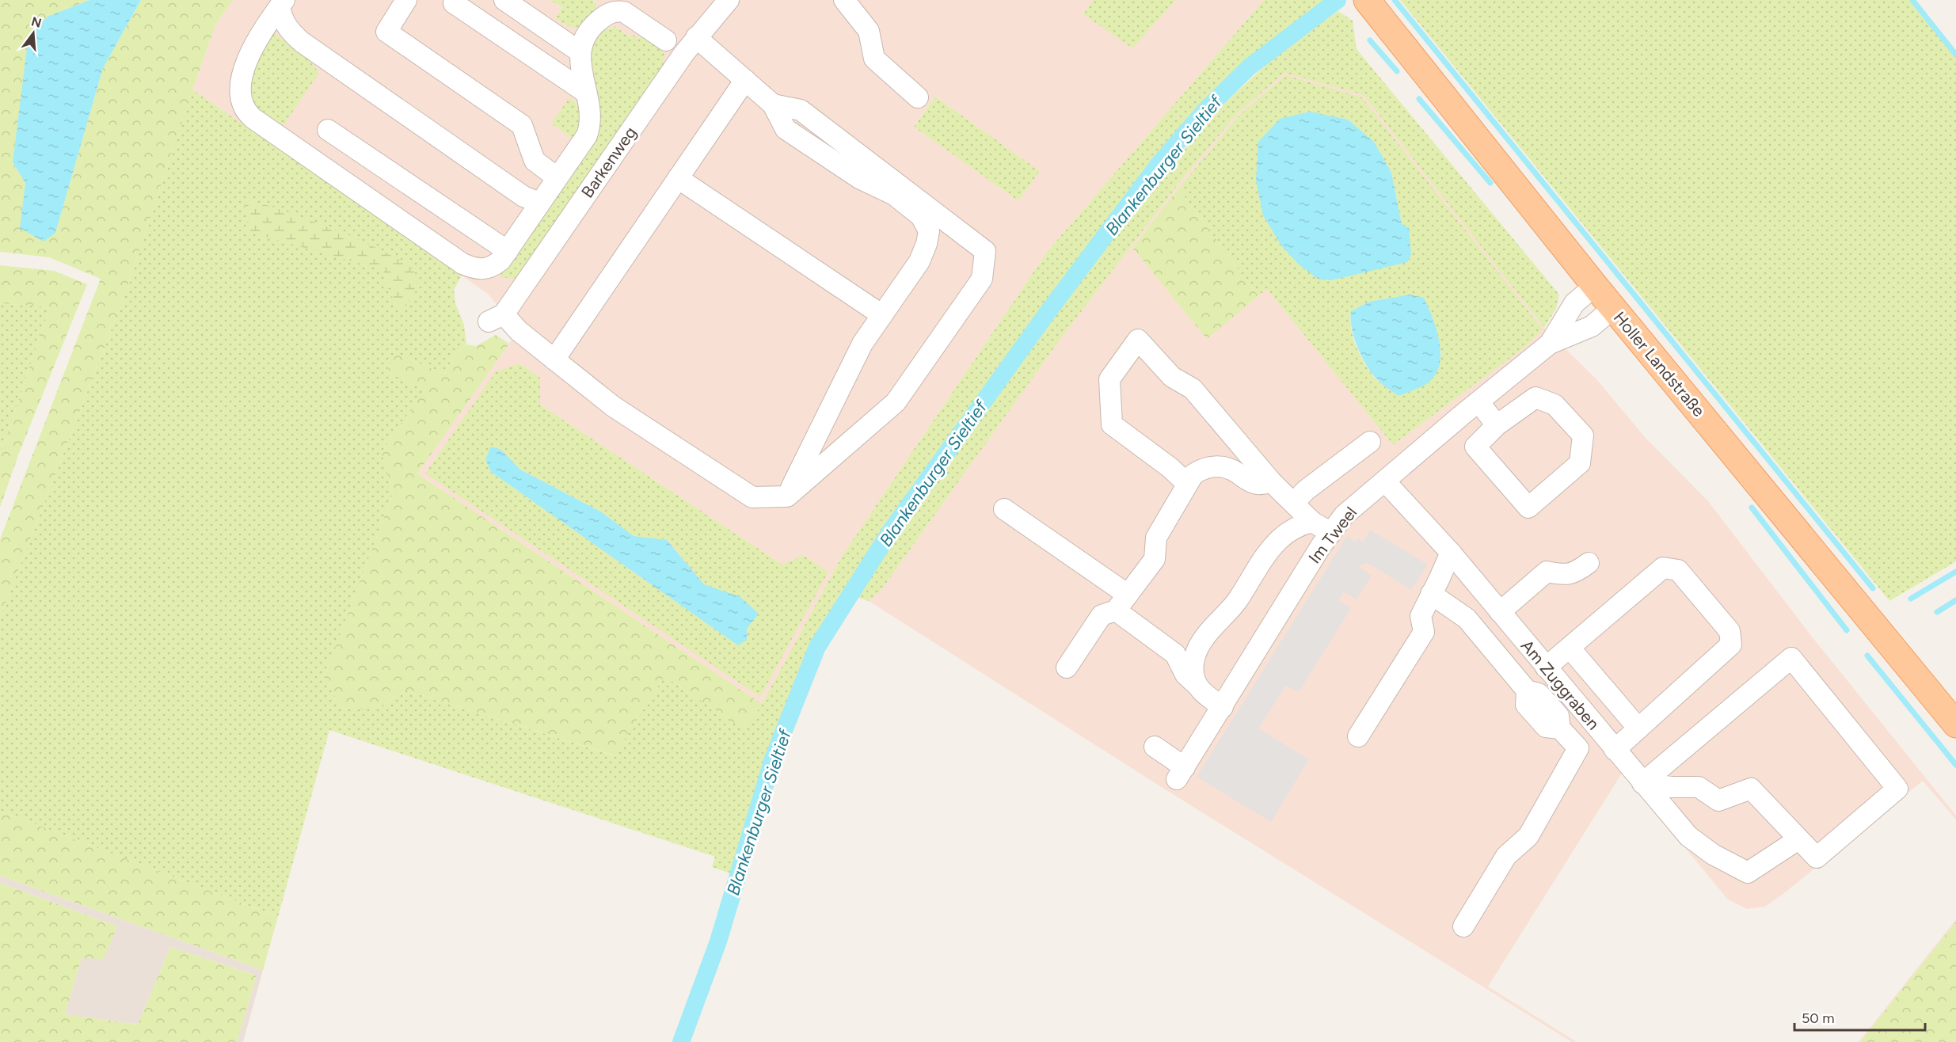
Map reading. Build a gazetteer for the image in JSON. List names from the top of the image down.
{
  "streets": {
    "main road": ["Holler Landstraße"],
    "street": ["Barkenweg", "Im Tweel", "Am Zuggraben"]
  },
  "crossings": [
    ["Holler Landstraße", "Im Tweel"],
    ["Im Tweel", "Am Zuggraben"]
  ],
  "water": ["Blankenburger Sieltief"],
  "scale_bar": "50 m",
  "north": "top"
}
